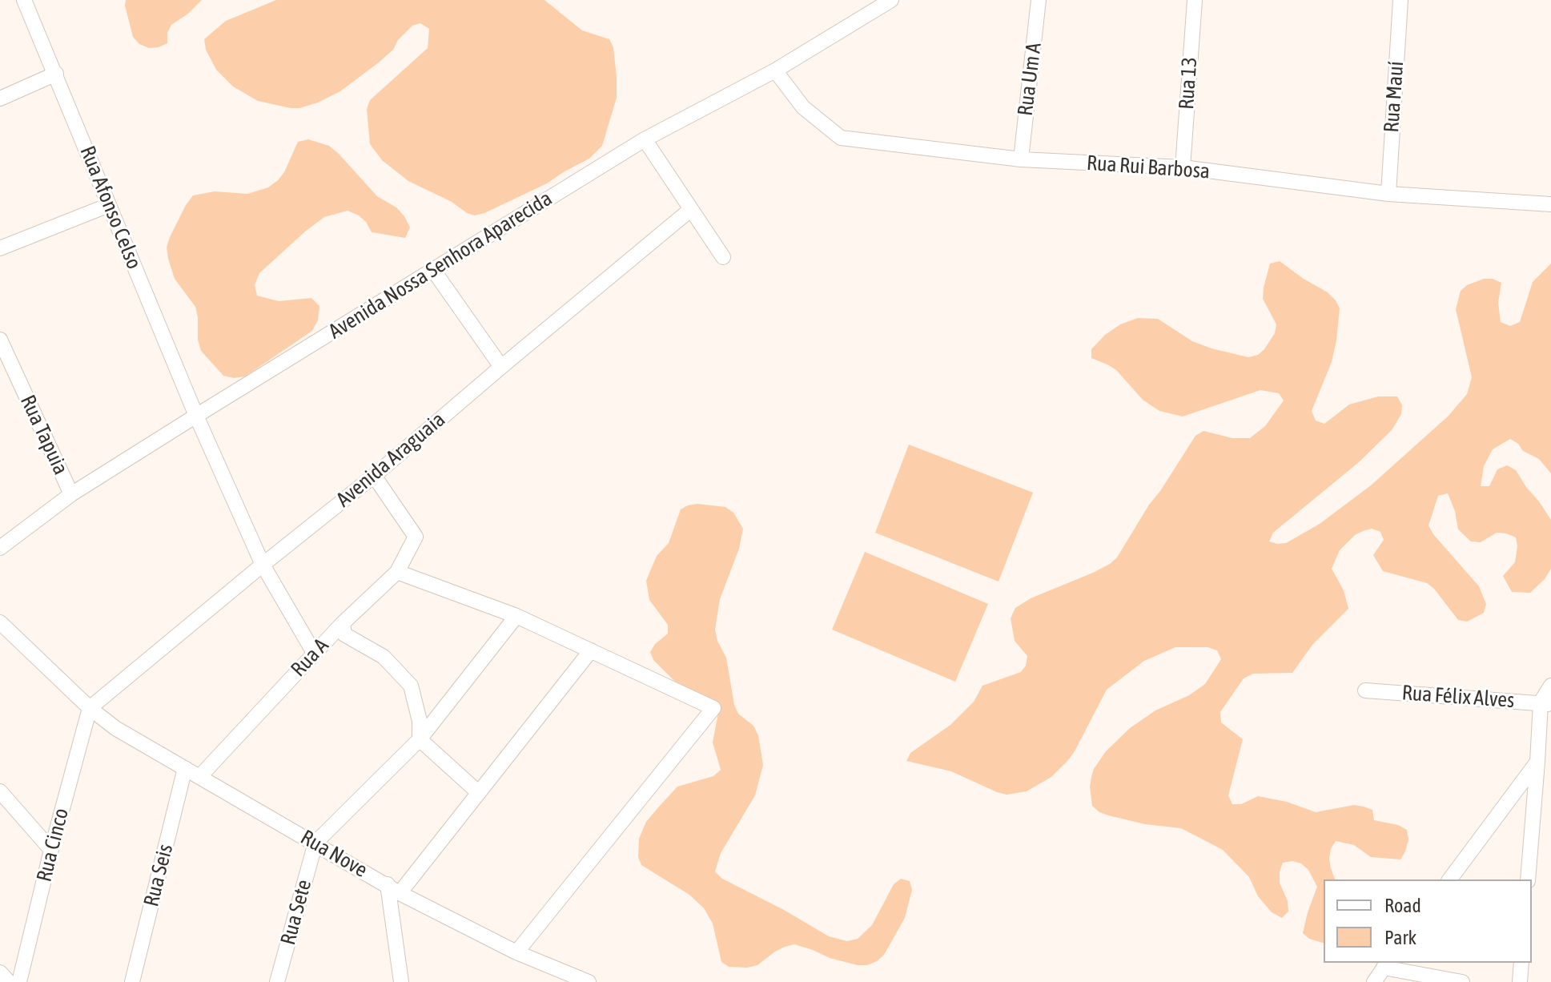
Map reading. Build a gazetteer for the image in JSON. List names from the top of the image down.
{
  "streets": {
    "street": [
      "Rua Um A",
      "Rua 13",
      "Rua Mauí",
      "Rua Rui Barbosa",
      "Rua Afonso Celso",
      "Avenida Nossa Senhora Aparecida",
      "Rua Tapuia",
      "Avenida Araguaia",
      "Rua A",
      "Rua Félix Alves",
      "Rua Cinco",
      "Rua Nove",
      "Rua Seis",
      "Rua Sete"
    ]
  },
  "crossings": [
    ["Rua Um A", "Rua Rui Barbosa"],
    ["Rua 13", "Rua Rui Barbosa"],
    ["Rua Mauí", "Rua Rui Barbosa"],
    ["Rua Rui Barbosa", "Avenida Nossa Senhora Aparecida"],
    ["Rua Afonso Celso", "Avenida Nossa Senhora Aparecida"],
    ["Avenida Nossa Senhora Aparecida", "Rua Tapuia"],
    ["Avenida Araguaia", "Rua A"],
    ["Avenida Araguaia", "Rua Cinco"],
    ["Avenida Araguaia", "Rua Nove"],
    ["Rua A", "Rua Nove"],
    ["Rua Cinco", "Rua Nove"],
    ["Rua Nove", "Rua Seis"],
    ["Rua Nove", "Rua Sete"]
  ],
  "legend": ["Road", "Park"]
}
